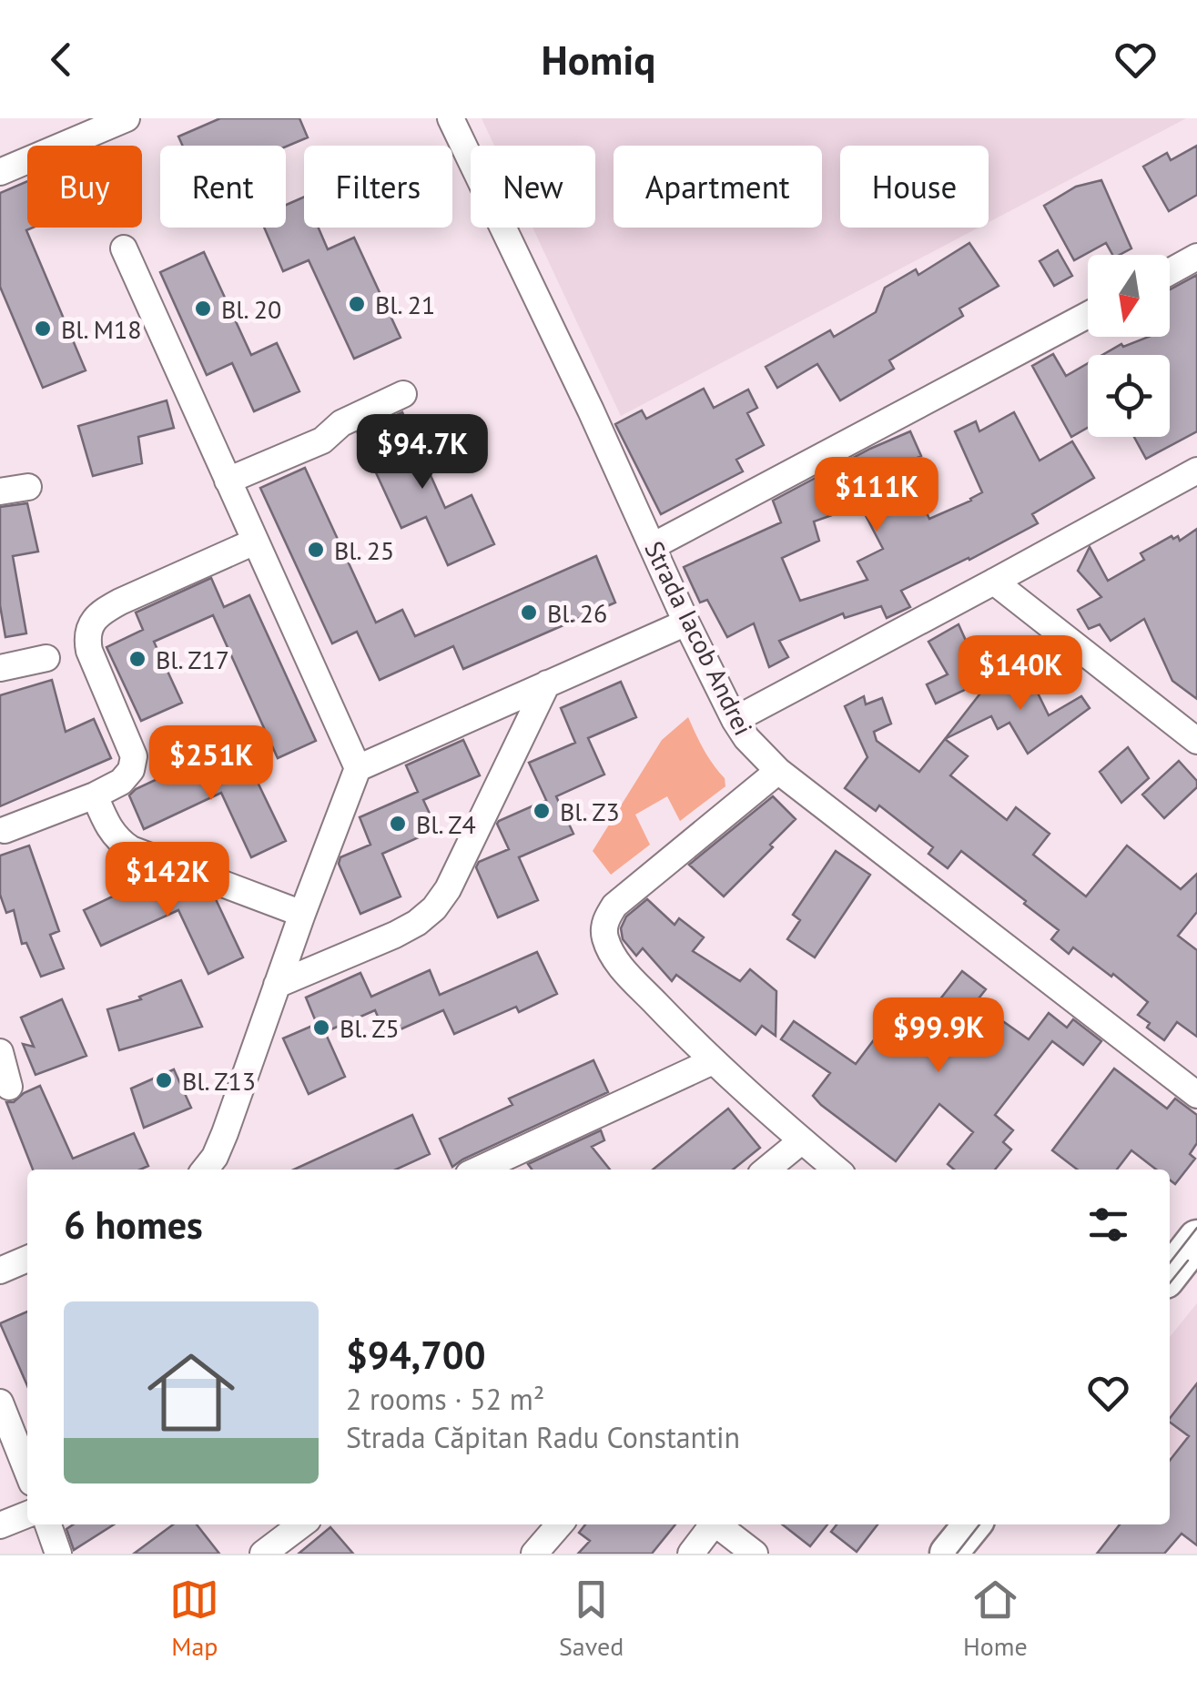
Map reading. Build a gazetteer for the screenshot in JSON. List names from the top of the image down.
{
  "streets": {
    "street": ["Strada Iacob Andrei"]
  },
  "places": [
    "Bl. 21",
    "Bl. 20",
    "Bl. M18",
    "Bl. 25",
    "Bl. 26",
    "Bl. Z17",
    "Bl. Z3",
    "Bl. Z4",
    "Bl. Z5",
    "Bl. Z13"
  ],
  "north": "bottom",
  "page": {
    "header": "Homiq",
    "chip": [
      "Buy",
      "Rent",
      "Filters",
      "New",
      "Apartment",
      "House"
    ],
    "price": [
      "$94.7K",
      "$111K",
      "$140K",
      "$251K",
      "$142K",
      "$99.9K"
    ],
    "heading": "6 homes",
    "list": [
      {
        "name": "$94,700",
        "note": "2 rooms · 52 m² · Strada Căpitan Radu Constantin"
      }
    ],
    "tabs": ["Map", "Saved", "Home"]
  }
}
